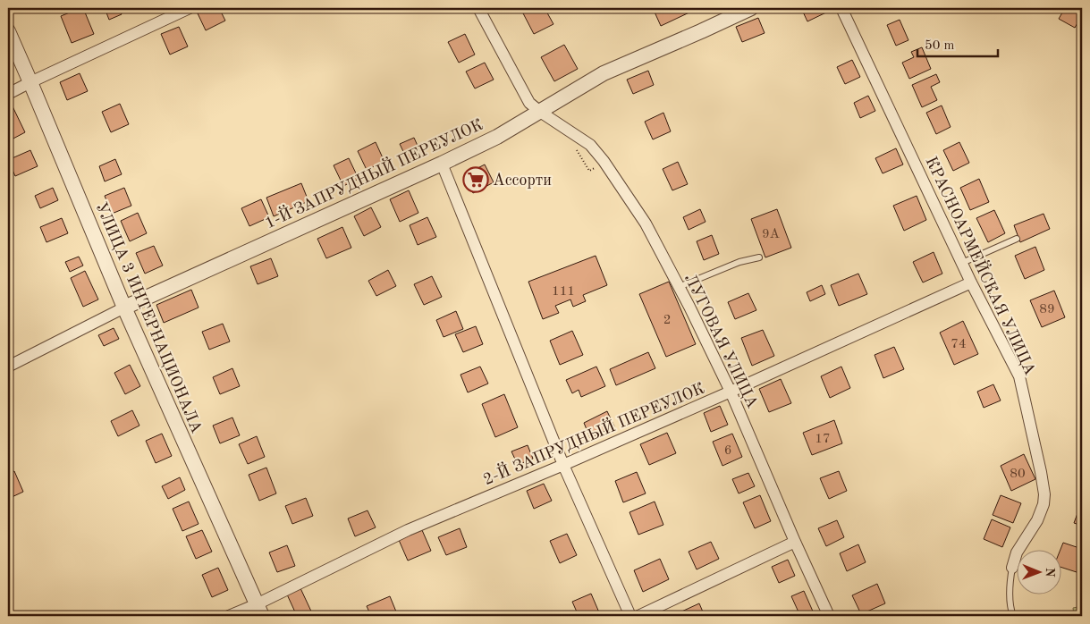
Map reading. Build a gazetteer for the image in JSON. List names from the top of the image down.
{
  "streets": {
    "street": [
      "1-Й ЗАПРУДНЫЙ ПЕРЕУЛОК",
      "КРАСНОАРМЕЙСКАЯ УЛИЦА",
      "УЛИЦА 3 ИНТЕРНАЦИОНАЛА",
      "ЛУГОВАЯ УЛИЦА",
      "2-Й ЗАПРУДНЫЙ ПЕРЕУЛОК"
    ]
  },
  "crossings": [
    ["1-Й ЗАПРУДНЫЙ ПЕРЕУЛОК", "УЛИЦА 3 ИНТЕРНАЦИОНАЛА"],
    ["1-Й ЗАПРУДНЫЙ ПЕРЕУЛОК", "ЛУГОВАЯ УЛИЦА"],
    ["КРАСНОАРМЕЙСКАЯ УЛИЦА", "2-Й ЗАПРУДНЫЙ ПЕРЕУЛОК"],
    ["УЛИЦА 3 ИНТЕРНАЦИОНАЛА", "2-Й ЗАПРУДНЫЙ ПЕРЕУЛОК"],
    ["ЛУГОВАЯ УЛИЦА", "2-Й ЗАПРУДНЫЙ ПЕРЕУЛОК"]
  ],
  "places": {
    "supermarket": ["Ассорти"]
  },
  "house_numbers": [
    "9А",
    "111",
    "89",
    "2",
    "74",
    "17",
    "6",
    "80"
  ],
  "scale_bar": "50 m",
  "north": "right"
}
